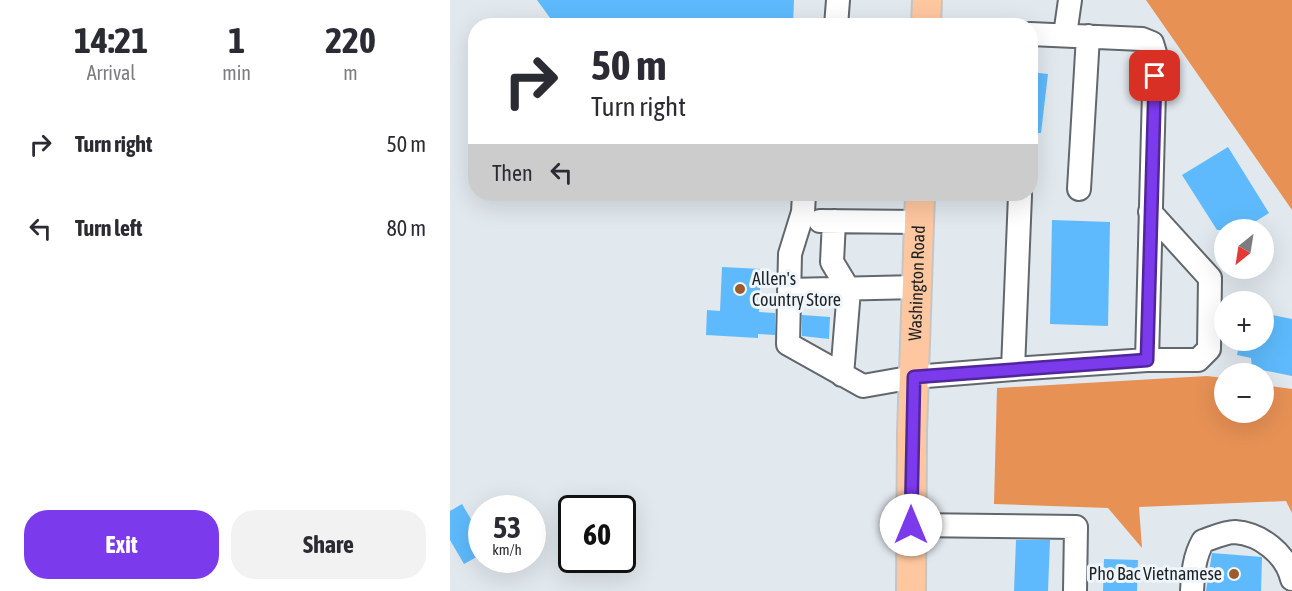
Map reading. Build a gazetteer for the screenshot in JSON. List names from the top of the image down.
{
  "streets": {
    "main road": ["Washington Road"]
  },
  "places": ["Allen's Country Store", "Pho Bac Vietnamese"],
  "north": "bottom left",
  "page": {
    "eta": [
      "14:21",
      "Arrival",
      "1",
      "min",
      "220",
      "m"
    ],
    "turn": ["50 m", "Turn right"],
    "list": [
      {
        "name": "Turn right",
        "value": "50 m"
      },
      {
        "name": "Turn left",
        "value": "80 m"
      }
    ],
    "then": "Then",
    "map_buttons": ["+", "−"],
    "speed": "53 km/h",
    "limit": "60",
    "buttons": ["Exit", "Share"]
  }
}
